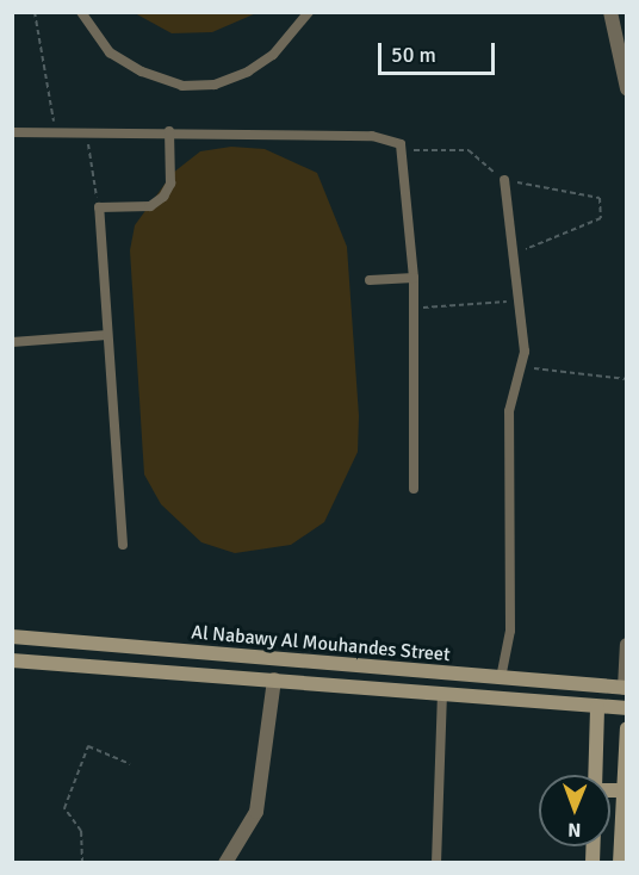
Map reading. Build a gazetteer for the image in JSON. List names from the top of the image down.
{
  "streets": {
    "street": ["Al Nabawy Al Mouhandes Street"]
  },
  "scale_bar": "50 m",
  "north": "bottom"
}
